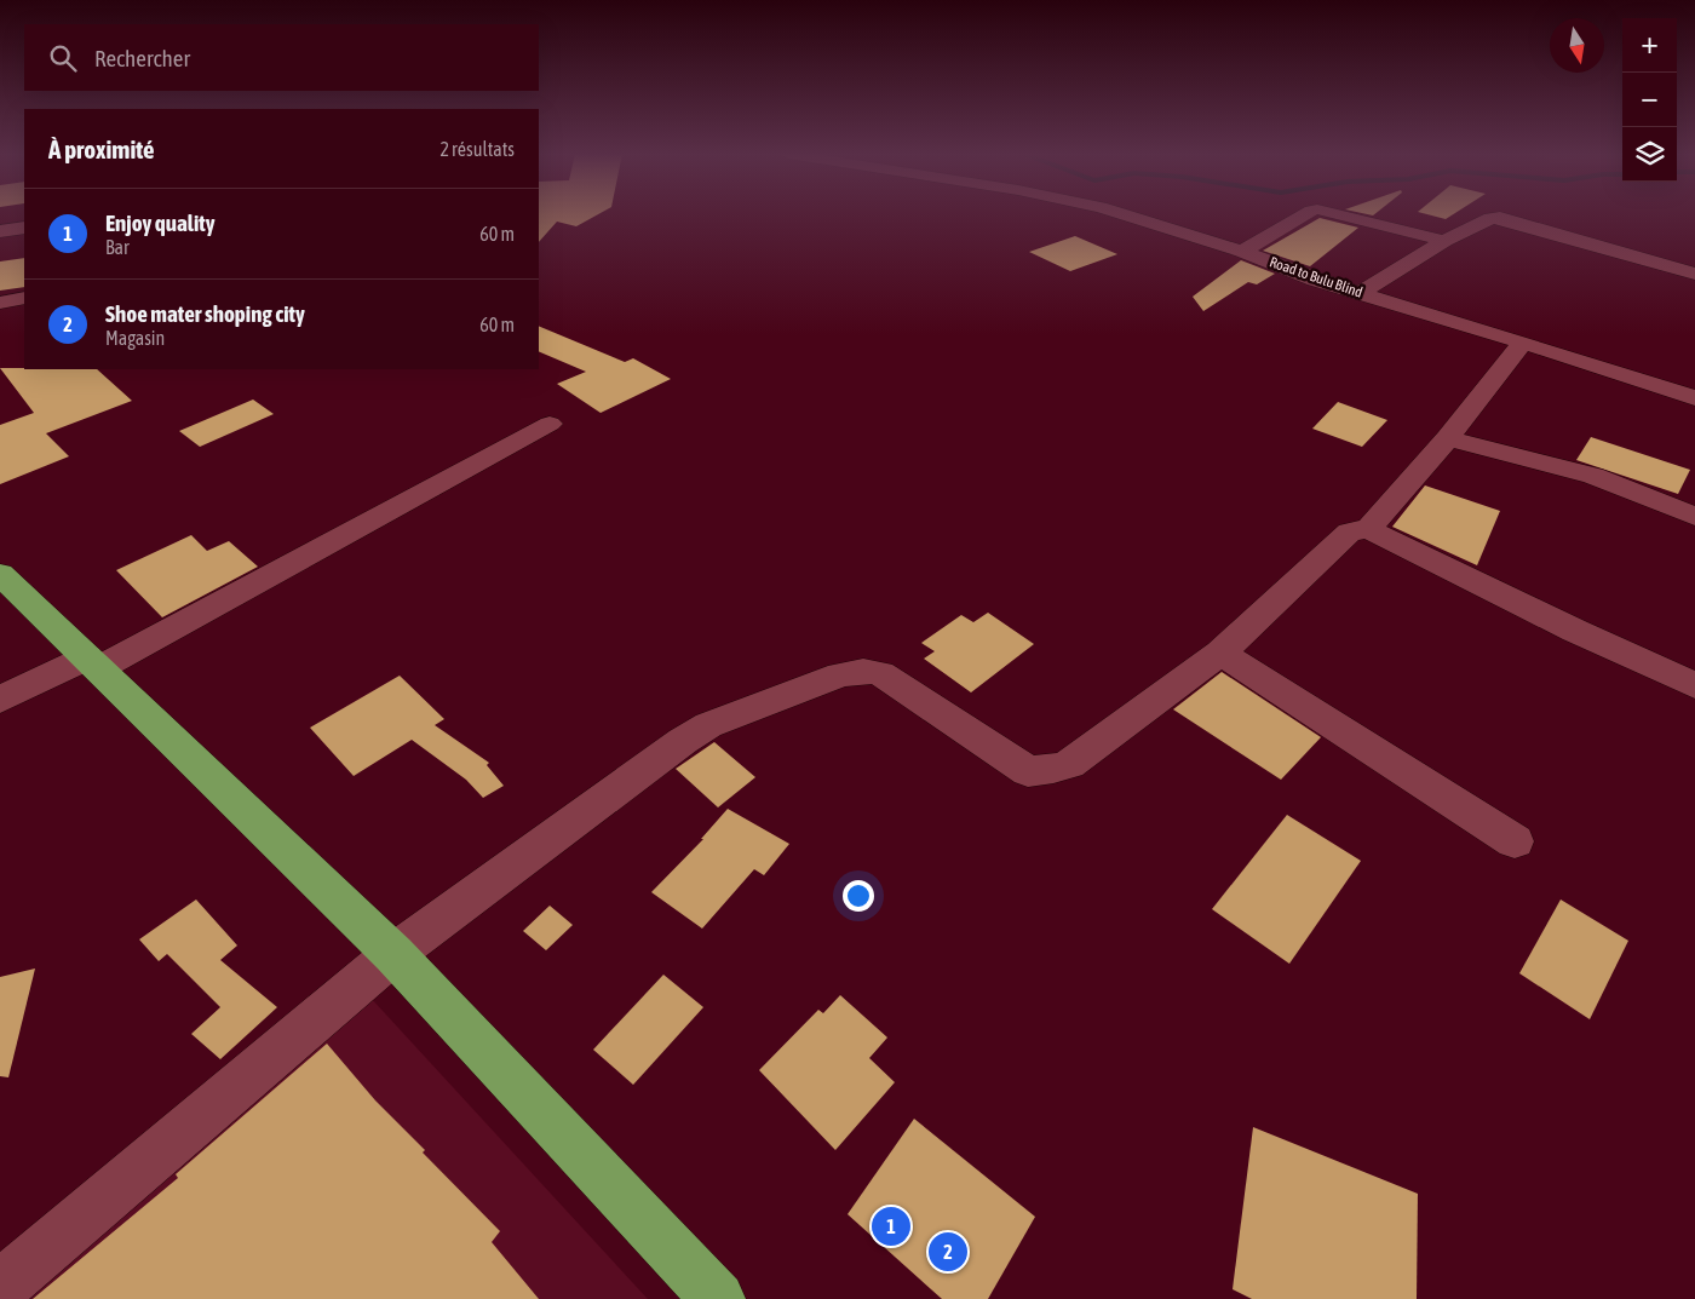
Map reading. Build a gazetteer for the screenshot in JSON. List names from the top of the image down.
{
  "streets": {
    "street": ["Road to Bulu Blind"]
  },
  "north": "bottom",
  "page": {
    "map_buttons": ["+", "−"],
    "search": "Rechercher",
    "heading": ["À proximité", "2 résultats"],
    "list": [
      {
        "mark": "1",
        "name": "Enjoy quality",
        "note": "Bar",
        "value": "60 m"
      },
      {
        "mark": "2",
        "name": "Shoe mater shoping city",
        "note": "Magasin",
        "value": "60 m"
      }
    ],
    "pins": ["1", "2"]
  }
}
